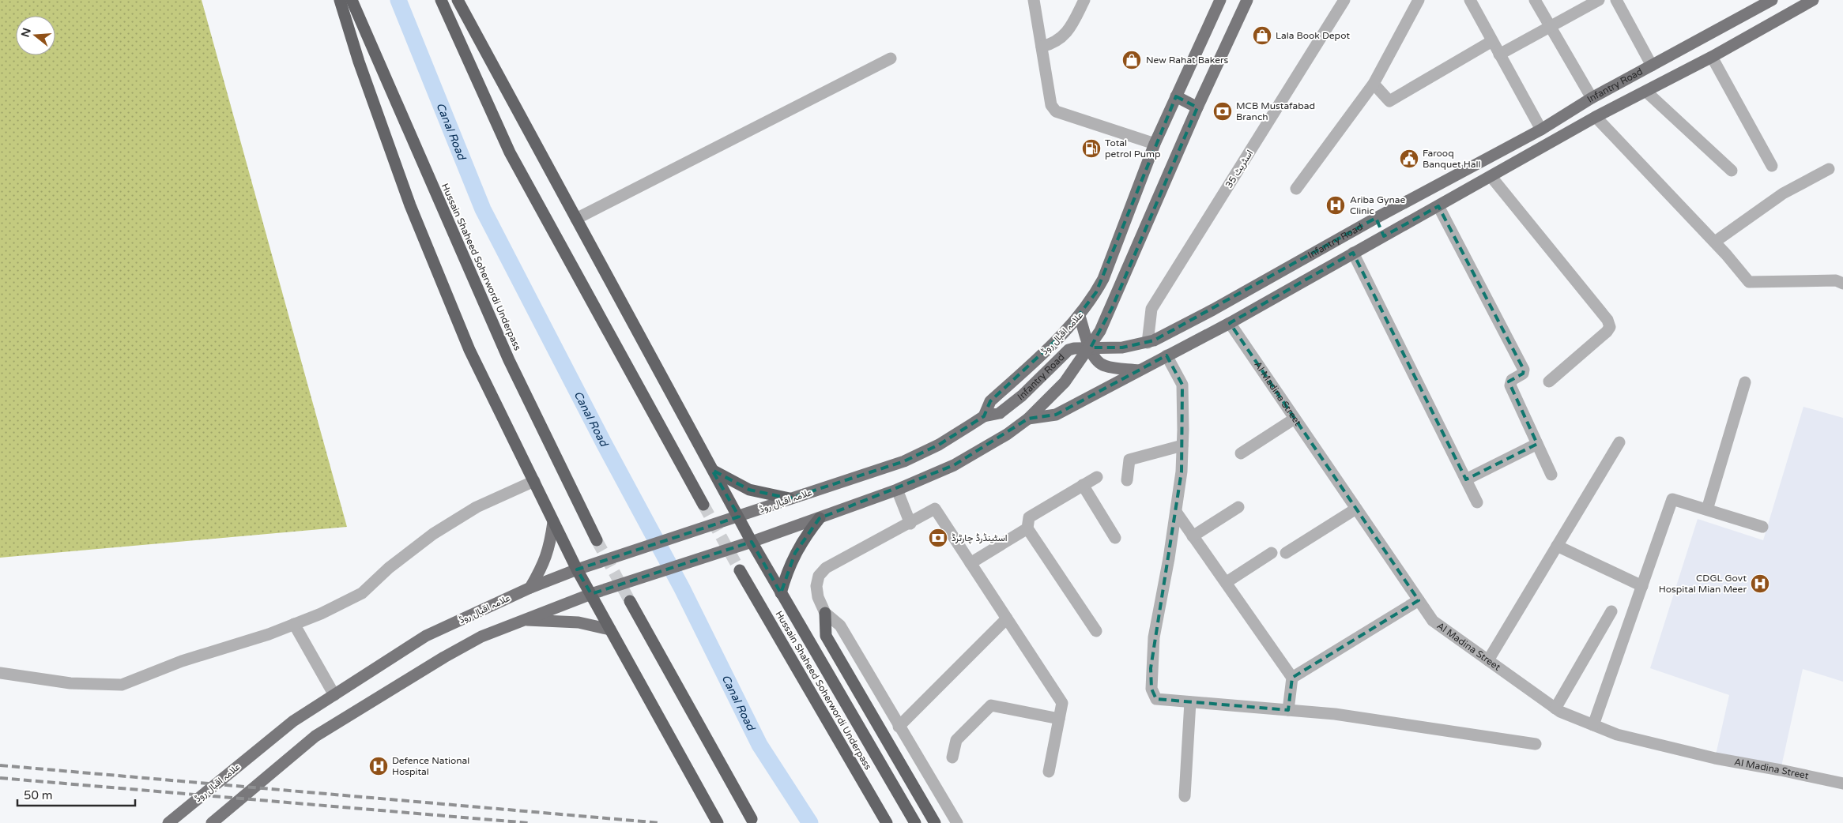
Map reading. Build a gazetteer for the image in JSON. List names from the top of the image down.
{
  "streets": {
    "highway": ["Hussain Shaheed Soherwordi Underpass"],
    "main road": ["Infantry Road", "علامہ اقبال روڈ"],
    "street": ["اسٹریٹ 35", "Al Madina Street"]
  },
  "crossings": [
    ["Infantry Road", "اسٹریٹ 35"],
    ["Infantry Road", "علامہ اقبال روڈ"],
    ["Infantry Road", "Al Madina Street"]
  ],
  "water": ["Canal Road"],
  "places": {
    "shop": ["Lala Book Depot", "New Rahat Bakers"],
    "bank": ["MCB Mustafabad Branch", "اسٹینڈرڈ چارٹرڈ"],
    "fuel station": ["Total petrol Pump"],
    "public building": ["Farooq Banquet Hall"],
    "hospital": ["Ariba Gynae Clinic", "CDGL Govt Hospital Mian Meer", "Defence National Hospital"]
  },
  "scale_bar": "50 m",
  "north": "left"
}
